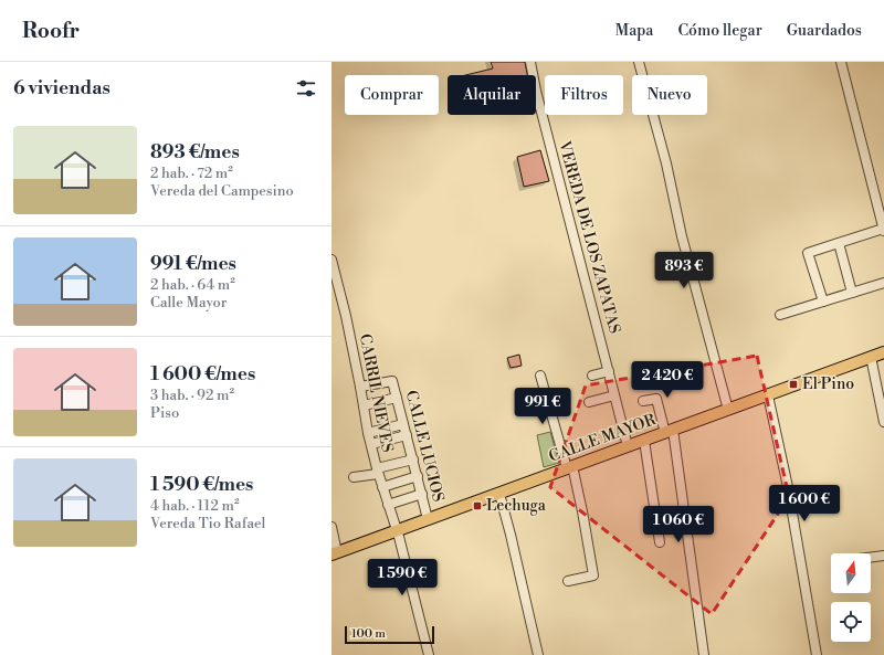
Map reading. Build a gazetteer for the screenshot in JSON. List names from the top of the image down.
{
  "streets": {
    "main road": ["CALLE MAYOR"],
    "street": ["VEREDA DE LOS ZAPATAS", "CARRIL NIEVES", "CALLE LUCIOS"]
  },
  "crossings": [
    ["VEREDA DE LOS ZAPATAS", "CALLE MAYOR"],
    ["CARRIL NIEVES", "CALLE MAYOR"],
    ["CARRIL NIEVES", "CALLE LUCIOS"],
    ["CALLE MAYOR", "CALLE LUCIOS"]
  ],
  "places": {
    "transit": ["El Pino", "Lechuga"]
  },
  "scale_bar": "100 m",
  "north": "top",
  "page": {
    "header": "Roofr",
    "nav": ["Mapa", "Cómo llegar", "Guardados"],
    "heading": "6 viviendas",
    "chip": [
      "Comprar",
      "Alquilar",
      "Filtros",
      "Nuevo"
    ],
    "list": [
      {
        "name": "893 €/mes",
        "note": "2 hab. · 72 m² · Vereda del Campesino"
      },
      {
        "name": "991 €/mes",
        "note": "2 hab. · 64 m² · Calle Mayor"
      },
      {
        "name": "1 600 €/mes",
        "note": "3 hab. · 92 m² · Piso"
      },
      {
        "name": "1 590 €/mes",
        "note": "4 hab. · 112 m² · Vereda Tio Rafael"
      }
    ],
    "price": [
      "893 €",
      "2 420 €",
      "991 €",
      "1 600 €",
      "1 060 €",
      "1 590 €"
    ],
    "scale": "100 m"
  }
}
